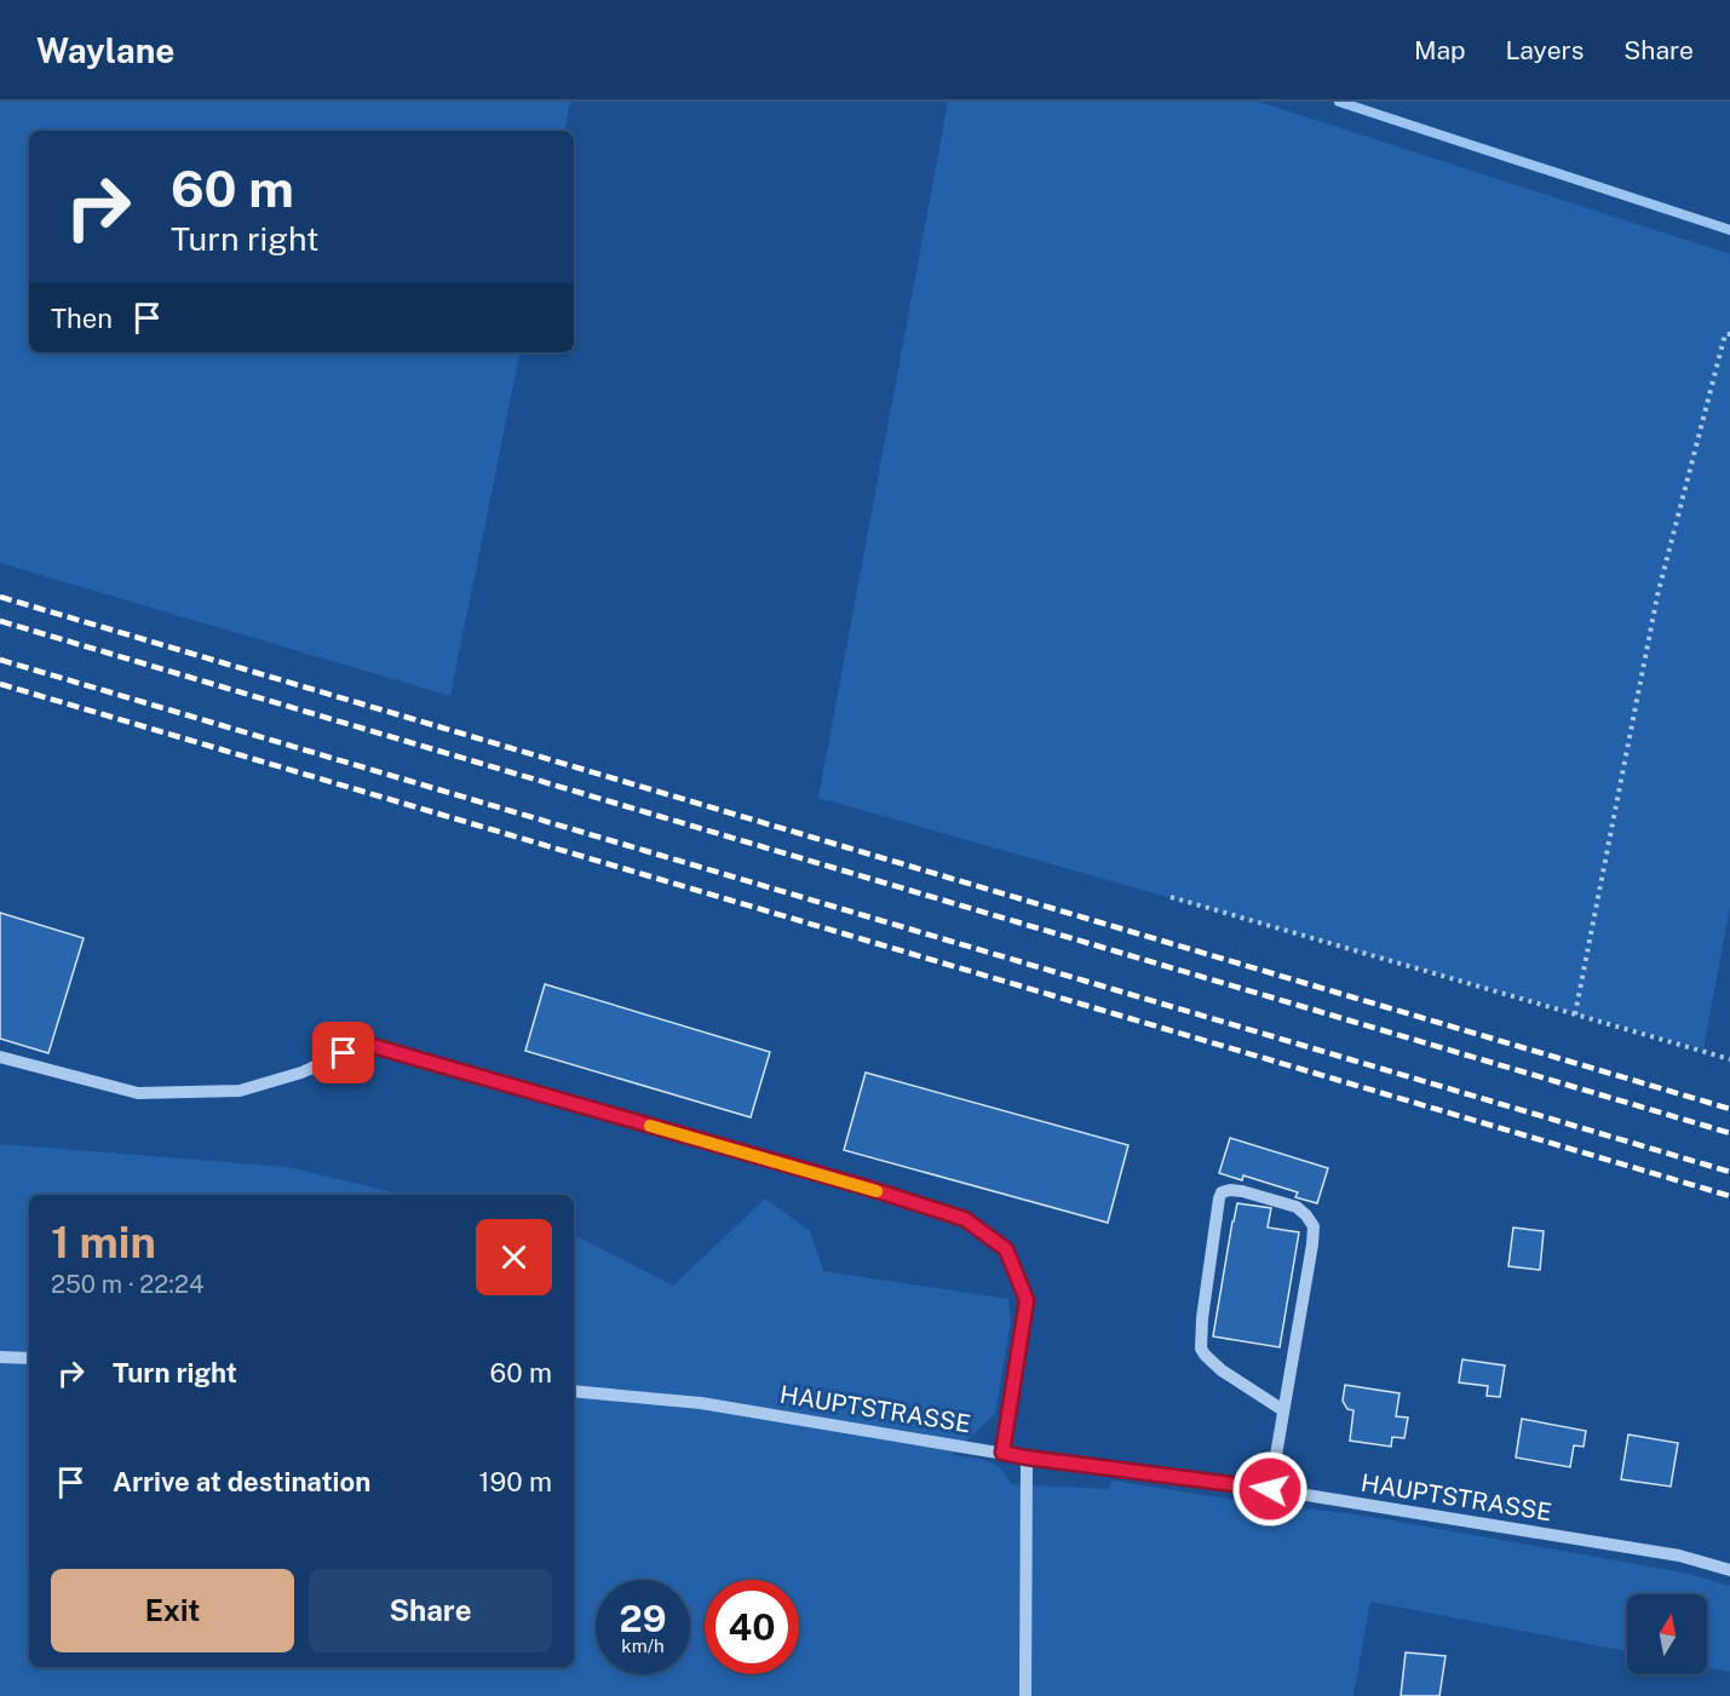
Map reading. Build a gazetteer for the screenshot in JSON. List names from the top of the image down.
{
  "streets": {
    "street": ["HAUPTSTRASSE"]
  },
  "north": "top",
  "page": {
    "header": "Waylane",
    "nav": ["Map", "Layers", "Share"],
    "turn": ["60 m", "Turn right"],
    "then": "Then",
    "heading": ["1 min", "250 m · 22:24"],
    "list": [
      {
        "name": "Turn right",
        "value": "60 m"
      },
      {
        "name": "Arrive at destination",
        "value": "190 m"
      }
    ],
    "buttons": ["Exit", "Share"],
    "speed": "29 km/h",
    "limit": "40"
  }
}
